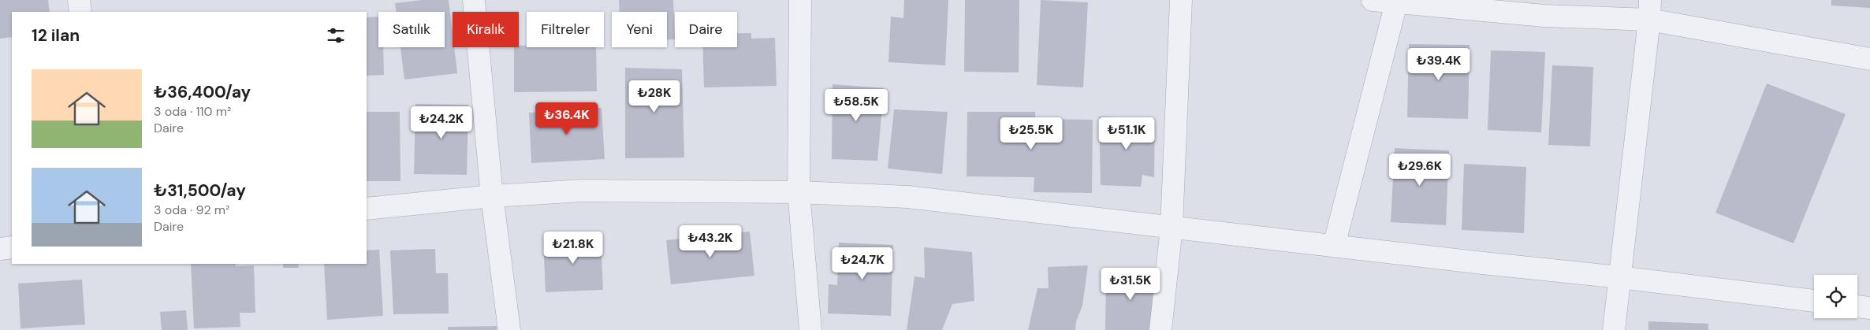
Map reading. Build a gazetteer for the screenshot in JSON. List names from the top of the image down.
{
  "page": {
    "chip": [
      "Satılık",
      "Kiralık",
      "Filtreler",
      "Yeni",
      "Daire"
    ],
    "heading": "12 ilan",
    "price": [
      "₺39.4K",
      "₺28K",
      "₺58.5K",
      "₺36.4K",
      "₺24.2K",
      "₺25.5K",
      "₺51.1K",
      "₺29.6K",
      "₺43.2K",
      "₺21.8K",
      "₺24.7K",
      "₺31.5K"
    ],
    "list": [
      {
        "name": "₺36,400/ay",
        "note": "3 oda · 110 m² · Daire"
      },
      {
        "name": "₺31,500/ay",
        "note": "3 oda · 92 m² · Daire"
      }
    ]
  }
}
